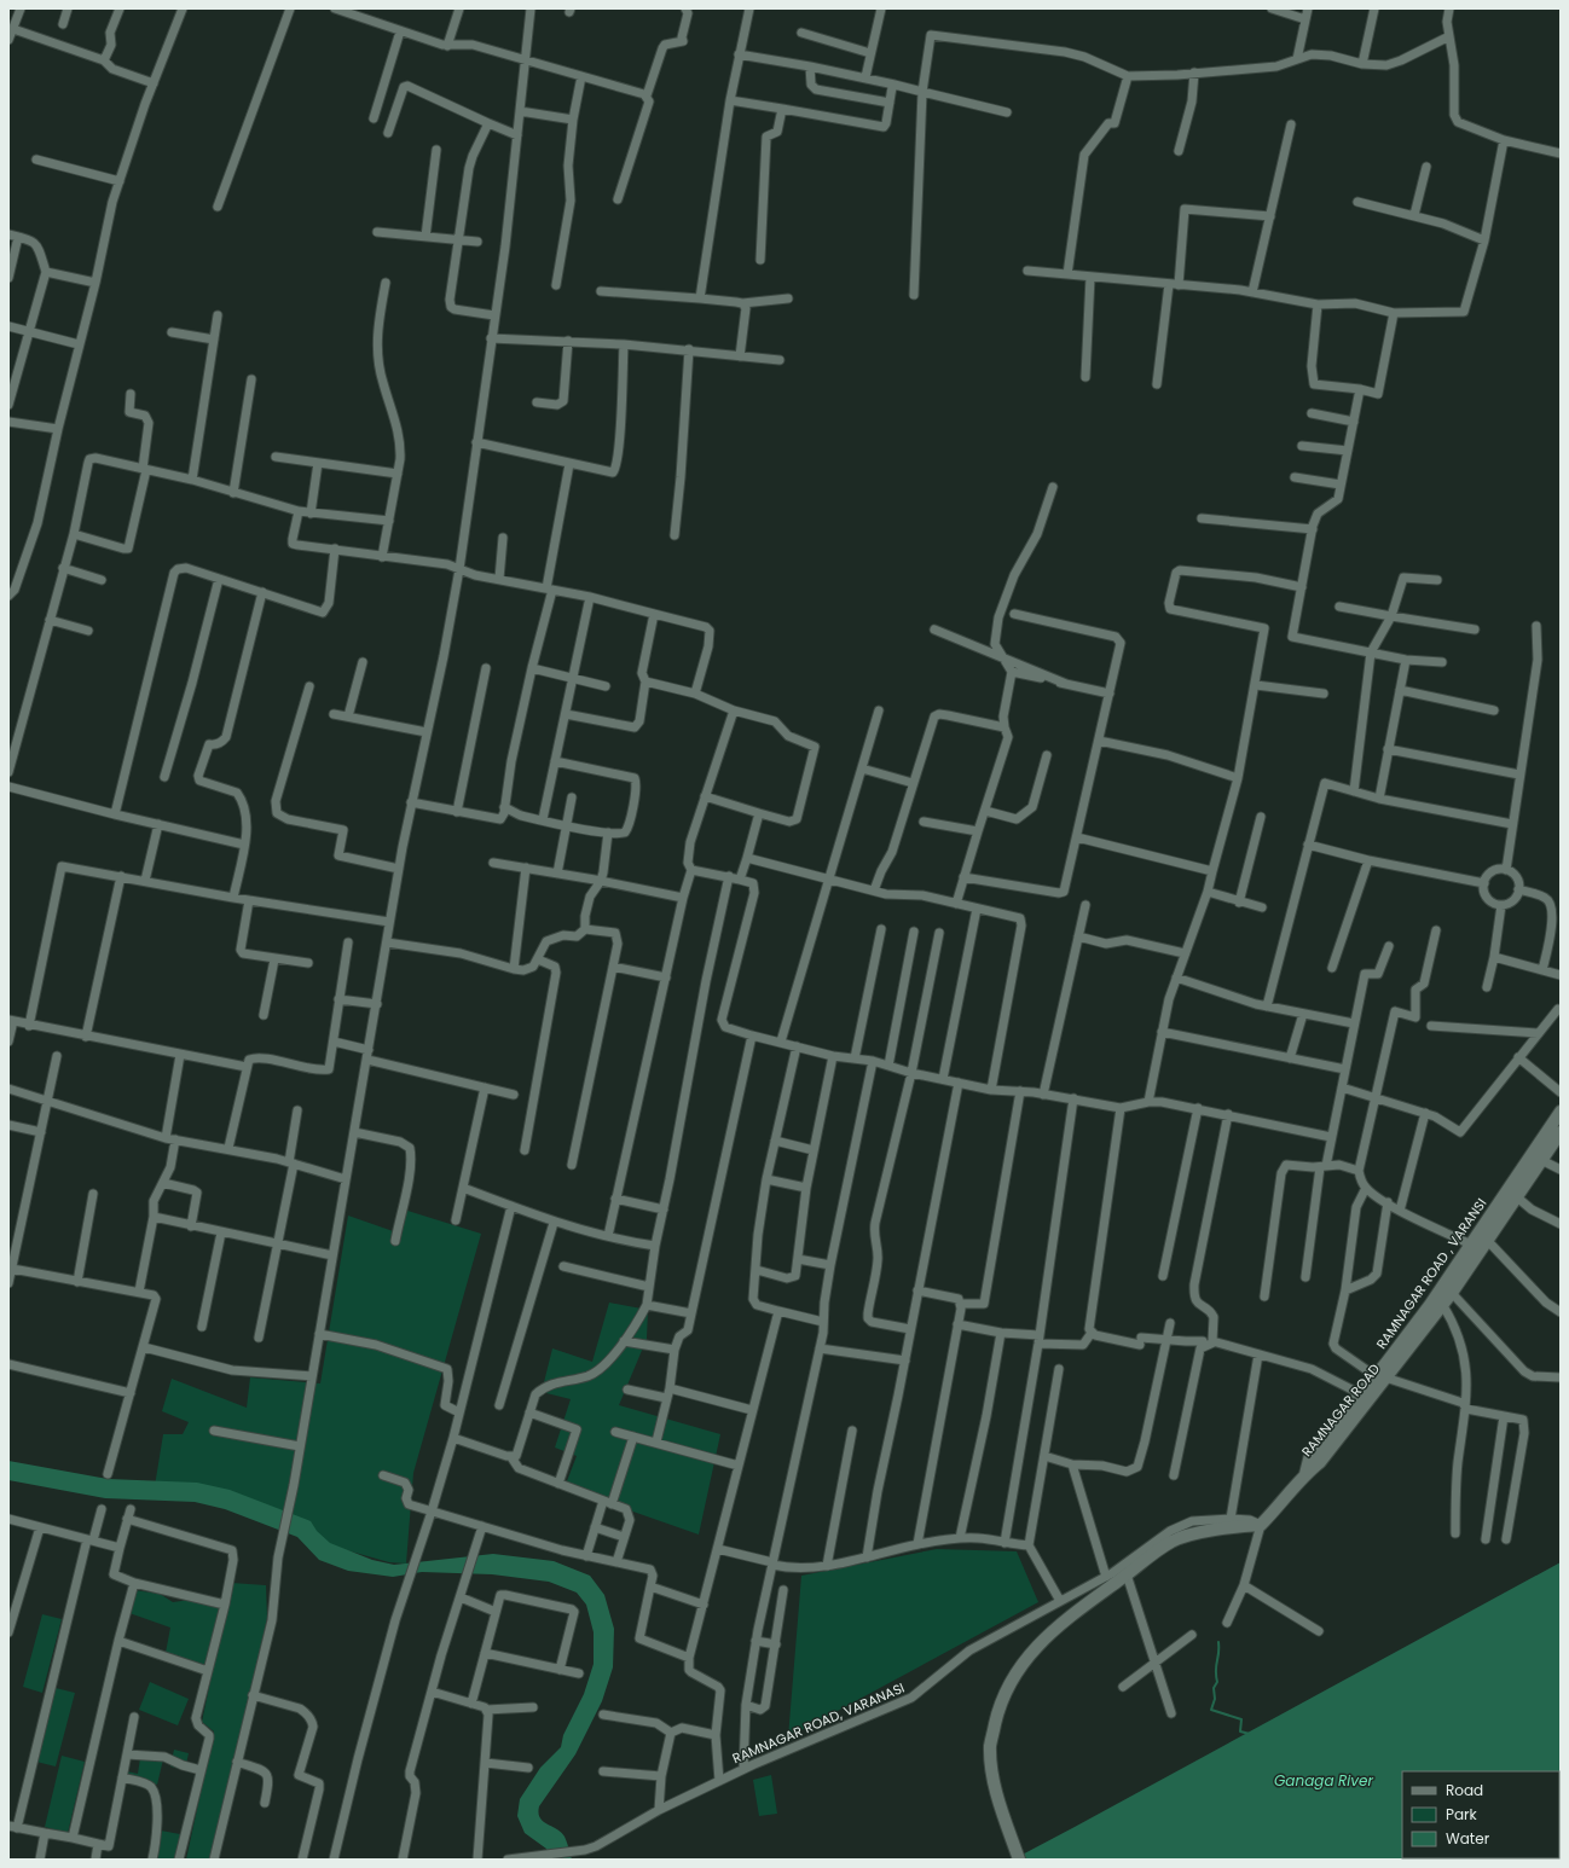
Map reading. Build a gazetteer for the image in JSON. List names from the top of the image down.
{
  "streets": {
    "main road": ["RAMNAGAR ROAD , VARANSI", "RAMNAGAR ROAD"],
    "street": ["RAMNAGAR ROAD, VARANASI"]
  },
  "crossings": [
    ["RAMNAGAR ROAD , VARANSI", "RAMNAGAR ROAD"],
    ["RAMNAGAR ROAD", "RAMNAGAR ROAD, VARANASI"]
  ],
  "water": ["Ganaga River"],
  "legend": ["Road", "Park", "Water"]
}
